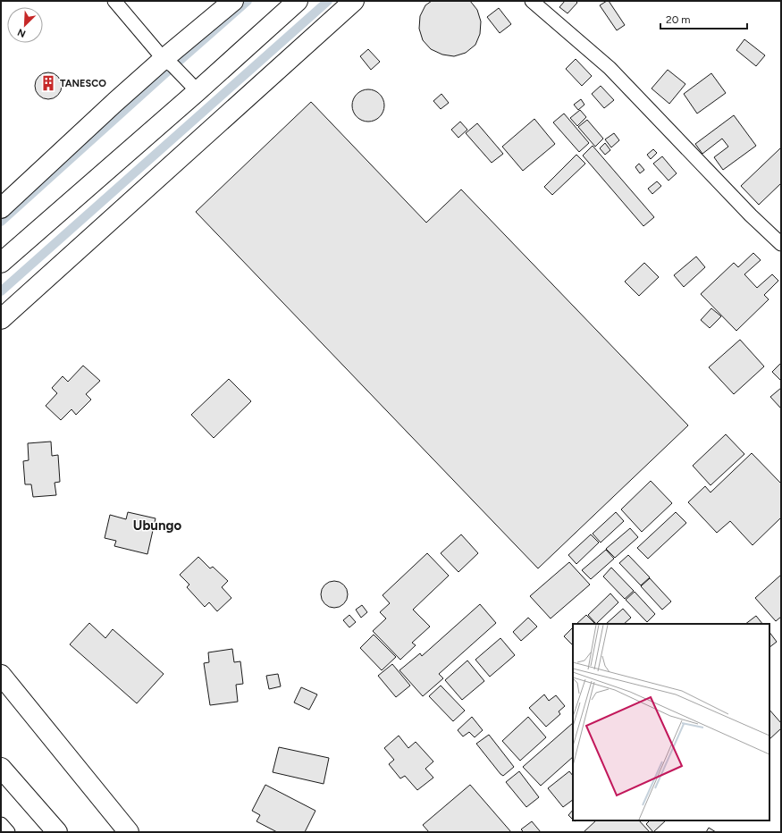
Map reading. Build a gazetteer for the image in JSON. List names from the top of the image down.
{
  "districts": ["Ubungo"],
  "places": {
    "building": ["TANESCO"]
  },
  "scale_bar": "20 m",
  "north": "bottom left"
}
